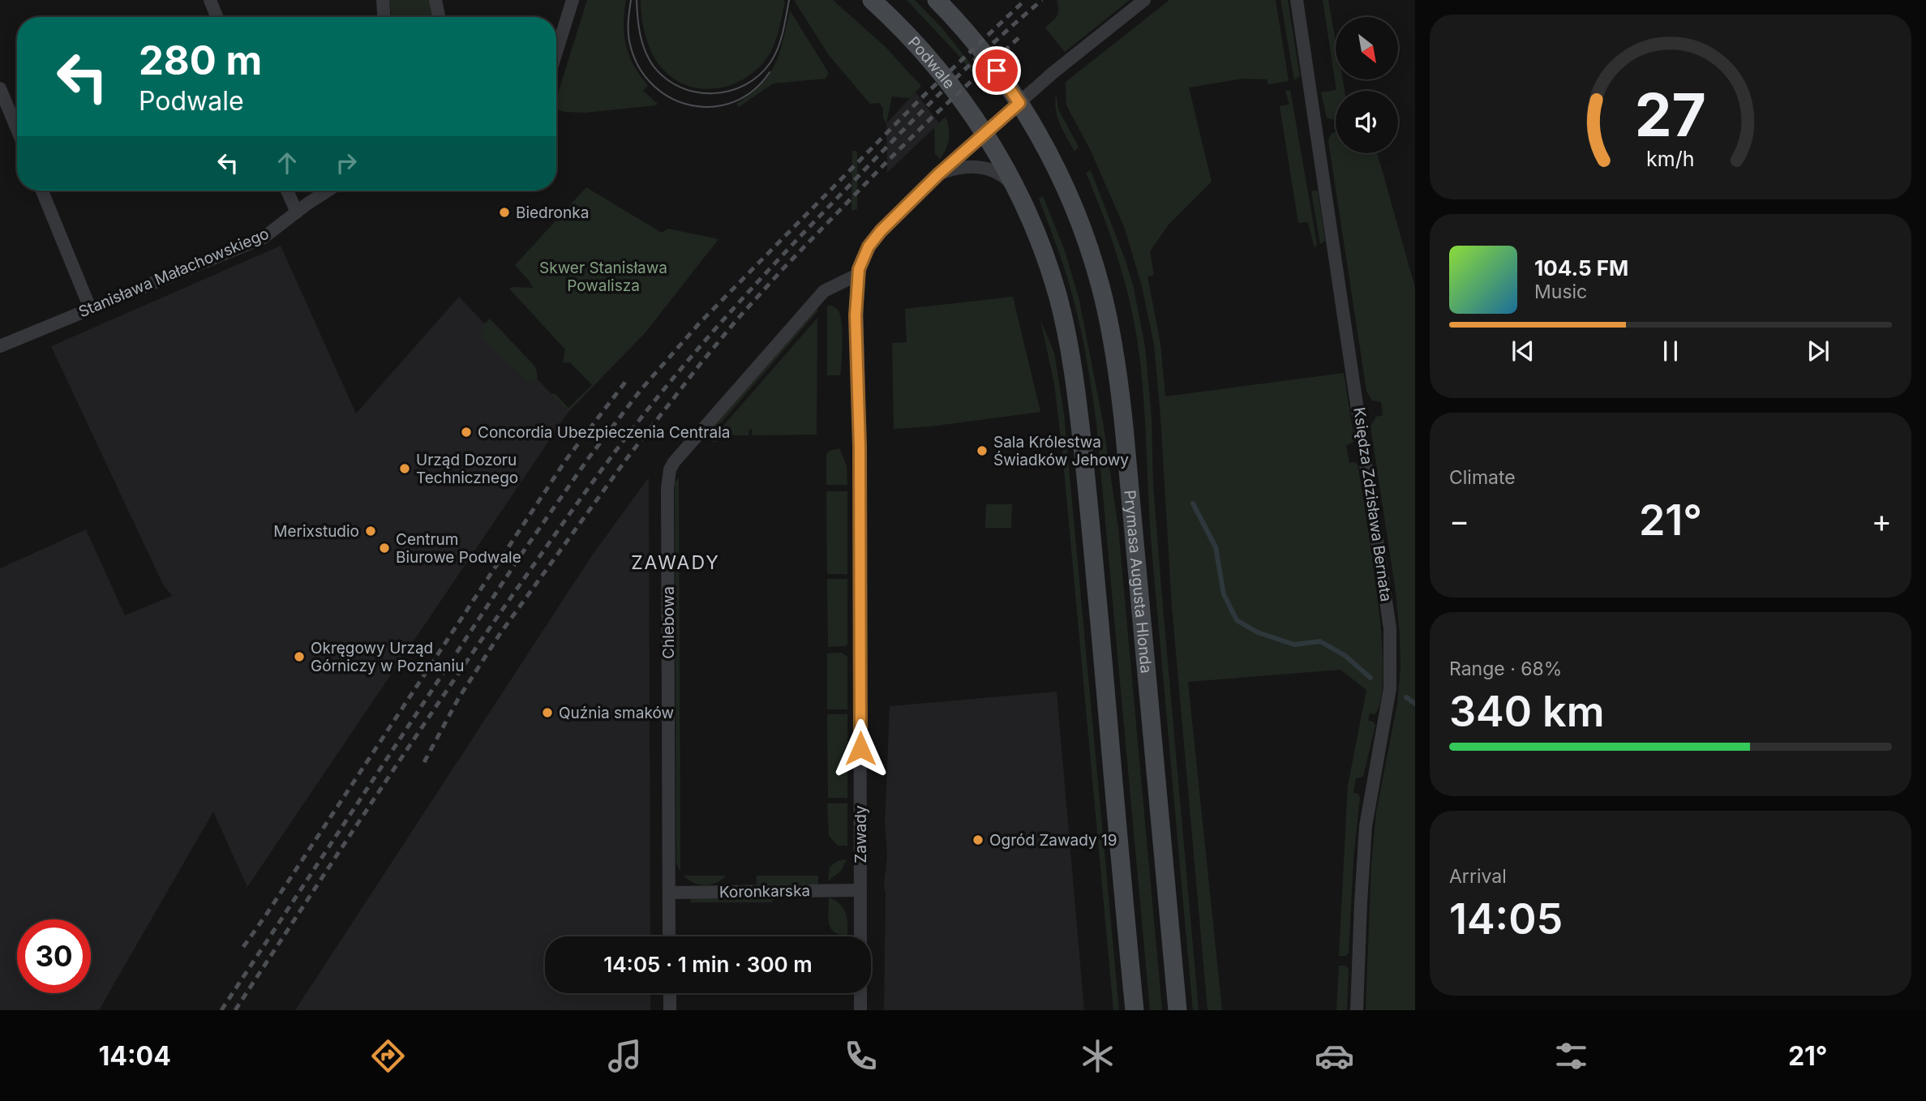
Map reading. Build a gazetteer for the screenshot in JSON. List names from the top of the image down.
{
  "streets": {
    "main road": ["Podwale", "Prymasa Augusta Hlonda"],
    "street": [
      "Stanisława Małachowskiego",
      "Księdza Zdzisława Bernata",
      "Chlebowa",
      "Zawady",
      "Koronkarska"
    ]
  },
  "crossings": [
    ["Podwale", "Zawady"],
    ["Prymasa Augusta Hlonda", "Zawady"],
    ["Chlebowa", "Zawady"],
    ["Chlebowa", "Koronkarska"],
    ["Zawady", "Koronkarska"]
  ],
  "districts": ["ZAWADY"],
  "parks": ["Skwer Stanisława Powalisza"],
  "places": [
    "Biedronka",
    "Concordia Ubezpieczenia Centrala",
    "Sala Królestwa Świadków Jehowy",
    "Urząd Dozoru Technicznego",
    "Merixstudio",
    "Centrum Biurowe Podwale",
    "Okręgowy Urząd Górniczy w Poznaniu",
    "Quźnia smaków",
    "Ogród Zawady 19"
  ],
  "north": "bottom right",
  "page": {
    "turn": ["280 m", "Podwale"],
    "song": ["104.5 FM", "Music"],
    "tile": [
      "Climate",
      ["Range · 68%", "340 km"],
      ["Arrival", "14:05"]
    ],
    "heat": ["−", "21°", "+"],
    "limit": "30",
    "trip": "14:05 · 1 min · 300 m",
    "tabs": ["14:04", "21°"],
    "gauge": ["27", "km/h"]
  }
}
